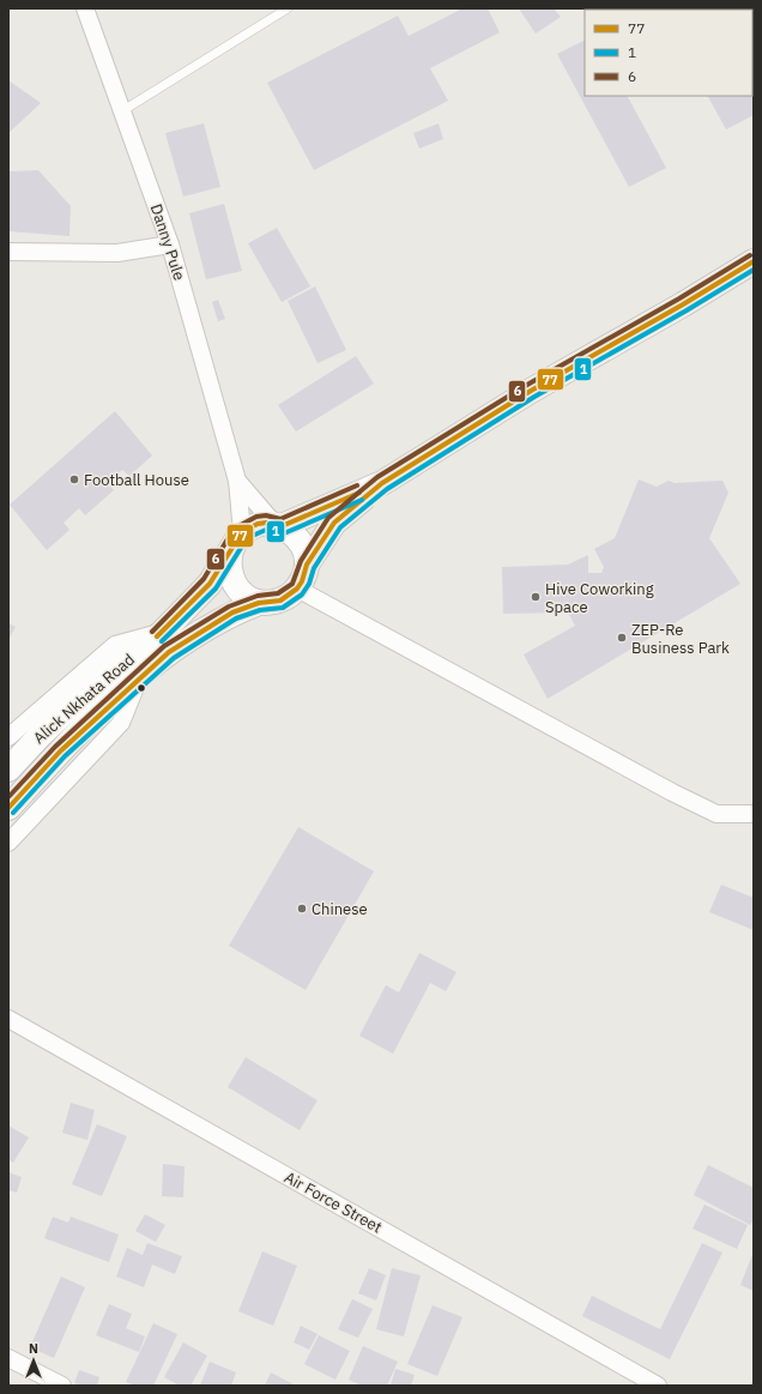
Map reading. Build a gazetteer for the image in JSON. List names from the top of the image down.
{
  "streets": {
    "main road": ["Alick Nkhata Road"],
    "street": ["Danny Pule", "Air Force Street"]
  },
  "crossings": [
    ["Danny Pule", "Alick Nkhata Road"]
  ],
  "places": [
    "Football House",
    "Hive Coworking Space",
    "ZEP-Re Business Park",
    "Chinese"
  ],
  "lines": ["transit line 6", "transit line 77", "transit line 1"],
  "legend": ["77", "1", "6"],
  "north": "top"
}
